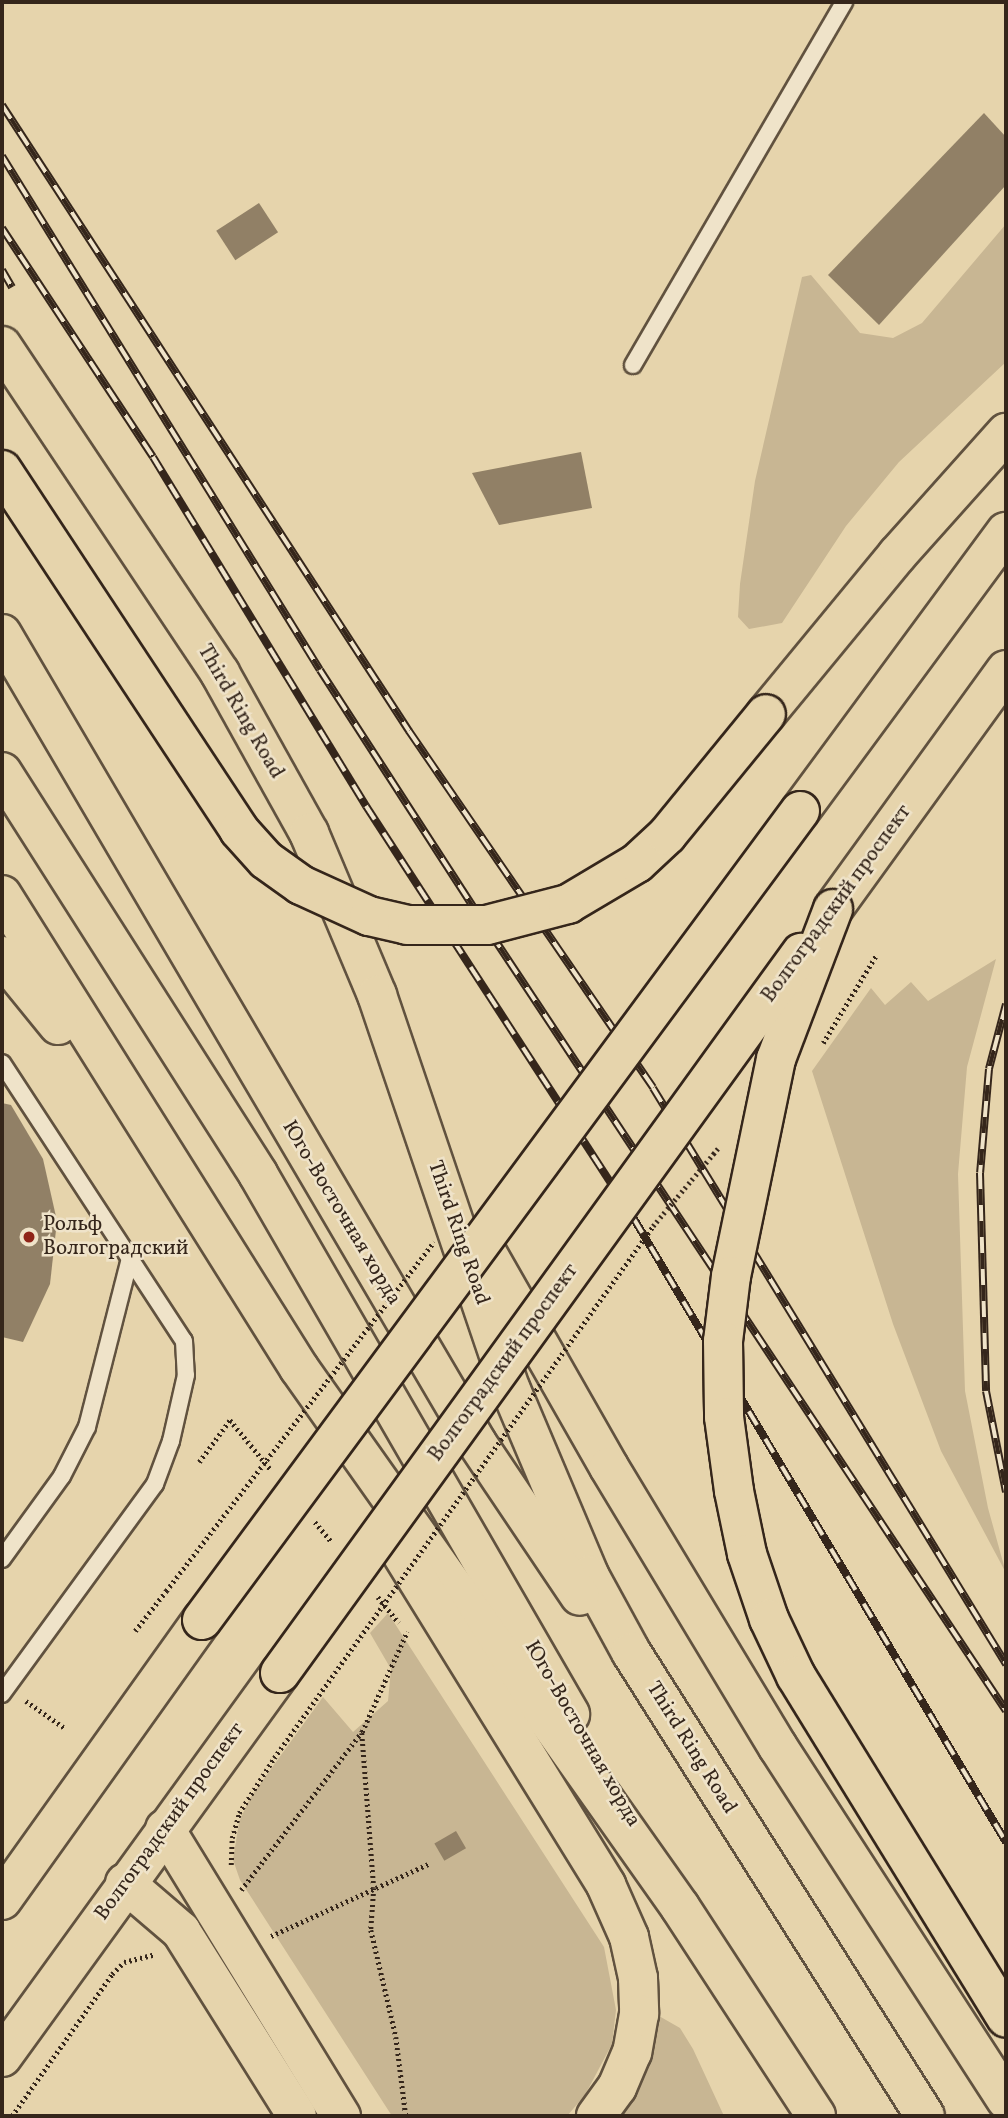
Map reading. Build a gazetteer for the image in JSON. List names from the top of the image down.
{
  "streets": {
    "main road": ["Third Ring Road", "Волгоградский проспект", "Юго-Восточная хорда"]
  },
  "crossings": [
    ["Third Ring Road", "Юго-Восточная хорда"]
  ],
  "places": ["Рольф Волгоградский"]
}
